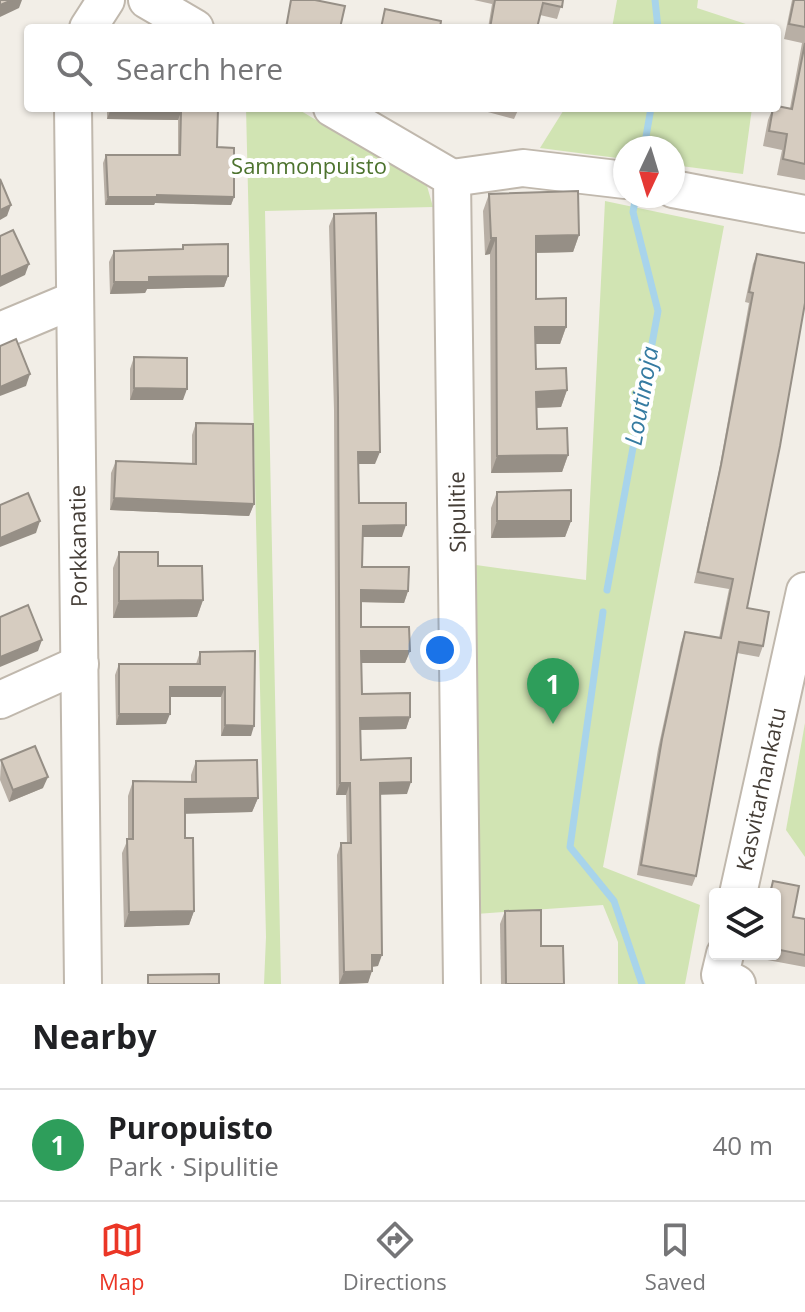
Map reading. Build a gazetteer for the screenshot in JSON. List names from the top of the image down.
{
  "streets": {
    "street": ["Sipulitie", "Porkkanatie", "Kasvitarhankatu"]
  },
  "water": ["Loutinoja"],
  "parks": ["Sammonpuisto"],
  "north": "bottom",
  "page": {
    "search": "Search here",
    "pins": "1",
    "heading": "Nearby",
    "list": [
      {
        "mark": "1",
        "name": "Puropuisto",
        "note": "Park · Sipulitie",
        "value": "40 m"
      }
    ],
    "nav": ["Map", "Directions", "Saved"]
  }
}
